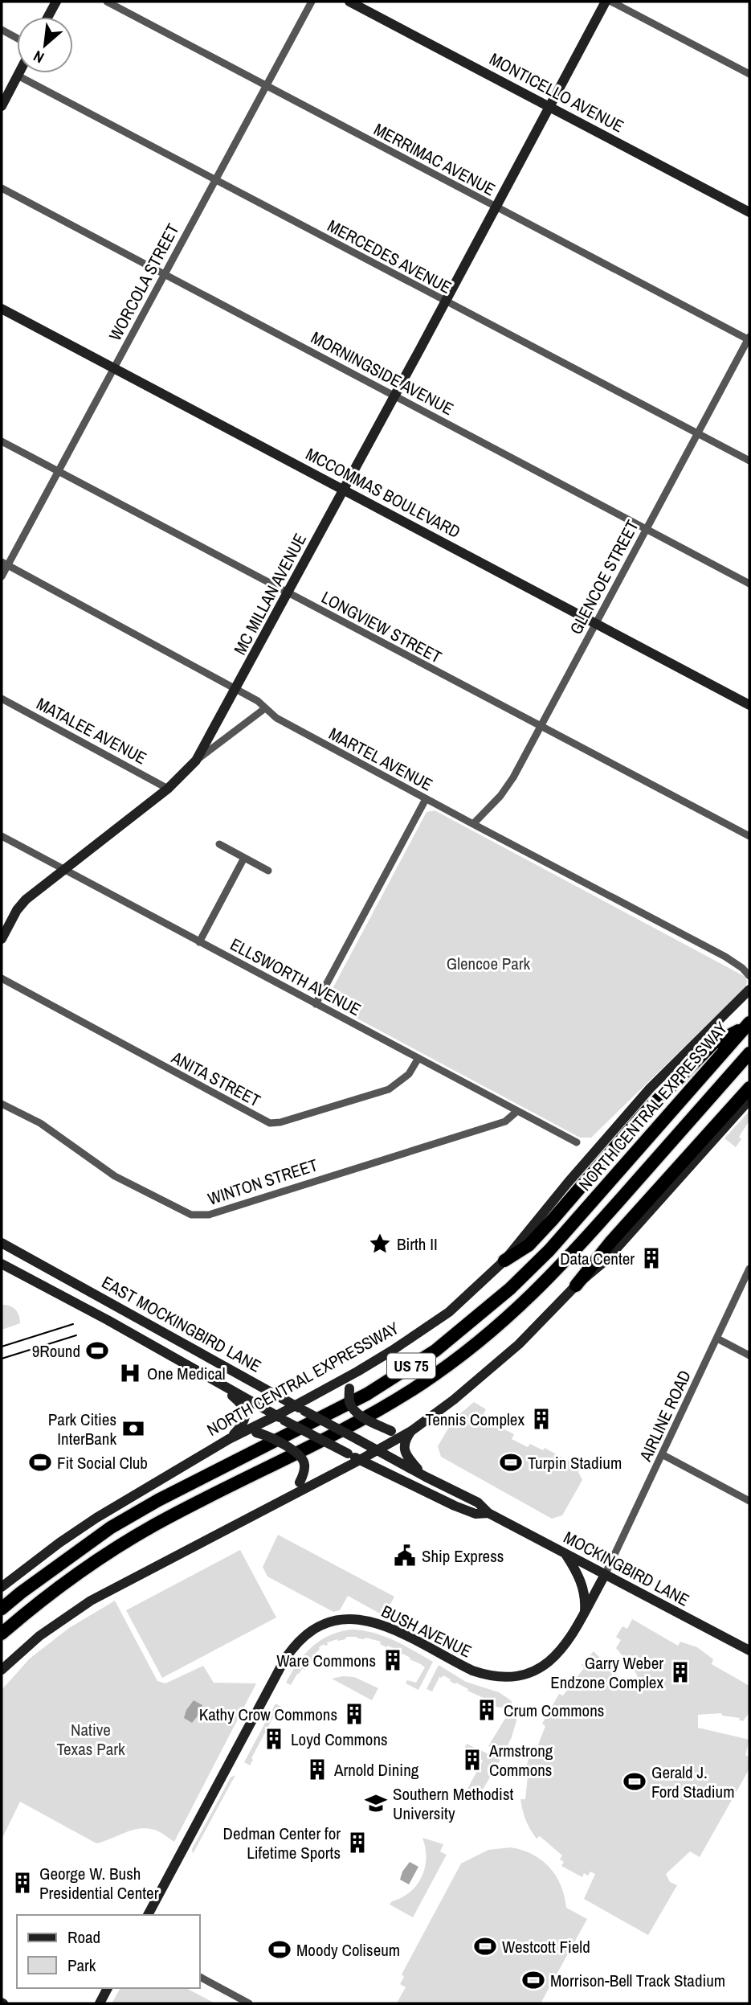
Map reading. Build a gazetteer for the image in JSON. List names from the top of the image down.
{
  "streets": {
    "highway": ["NORTH CENTRAL EXPRESSWAY", "US 75"],
    "main road": [
      "MONTICELLO AVENUE",
      "MCCOMMAS BOULEVARD",
      "MC MILLAN AVENUE",
      "EAST MOCKINGBIRD LANE",
      "MOCKINGBIRD LANE",
      "BUSH AVENUE"
    ],
    "street": [
      "MERRIMAC AVENUE",
      "MERCEDES AVENUE",
      "WORCOLA STREET",
      "MORNINGSIDE AVENUE",
      "GLENCOE STREET",
      "LONGVIEW STREET",
      "MATALEE AVENUE",
      "MARTEL AVENUE",
      "ELLSWORTH AVENUE",
      "ANITA STREET",
      "WINTON STREET",
      "AIRLINE ROAD"
    ]
  },
  "crossings": [
    ["MONTICELLO AVENUE", "MC MILLAN AVENUE"],
    ["MERRIMAC AVENUE", "WORCOLA STREET"],
    ["MERRIMAC AVENUE", "GLENCOE STREET"],
    ["MERRIMAC AVENUE", "MC MILLAN AVENUE"],
    ["MERCEDES AVENUE", "WORCOLA STREET"],
    ["MERCEDES AVENUE", "GLENCOE STREET"],
    ["MERCEDES AVENUE", "MC MILLAN AVENUE"],
    ["WORCOLA STREET", "MORNINGSIDE AVENUE"],
    ["WORCOLA STREET", "MCCOMMAS BOULEVARD"],
    ["WORCOLA STREET", "LONGVIEW STREET"],
    ["WORCOLA STREET", "MARTEL AVENUE"],
    ["MORNINGSIDE AVENUE", "GLENCOE STREET"],
    ["MORNINGSIDE AVENUE", "MC MILLAN AVENUE"],
    ["MCCOMMAS BOULEVARD", "GLENCOE STREET"],
    ["MCCOMMAS BOULEVARD", "MC MILLAN AVENUE"],
    ["GLENCOE STREET", "LONGVIEW STREET"],
    ["GLENCOE STREET", "MARTEL AVENUE"],
    ["MC MILLAN AVENUE", "LONGVIEW STREET"],
    ["MC MILLAN AVENUE", "MATALEE AVENUE"],
    ["MC MILLAN AVENUE", "MARTEL AVENUE"],
    ["MC MILLAN AVENUE", "ELLSWORTH AVENUE"],
    ["ELLSWORTH AVENUE", "ANITA STREET"],
    ["ELLSWORTH AVENUE", "WINTON STREET"],
    ["NORTH CENTRAL EXPRESSWAY", "EAST MOCKINGBIRD LANE"],
    ["EAST MOCKINGBIRD LANE", "MOCKINGBIRD LANE"],
    ["AIRLINE ROAD", "MOCKINGBIRD LANE"],
    ["AIRLINE ROAD", "BUSH AVENUE"],
    ["MOCKINGBIRD LANE", "BUSH AVENUE"]
  ],
  "parks": ["Glencoe Park", "Native Texas Park"],
  "places": {
    "place": ["Birth II"],
    "building": [
      "Data Center",
      "Tennis Complex",
      "Ware Commons",
      "Garry Weber Endzone Complex",
      "Crum Commons",
      "Kathy Crow Commons",
      "Loyd Commons",
      "Armstrong Commons",
      "Arnold Dining",
      "Dedman Center for Lifetime Sports",
      "George W. Bush Presidential Center"
    ],
    "sports": [
      "9Round",
      "Fit Social Club",
      "Turpin Stadium",
      "Gerald J. Ford Stadium",
      "Westcott Field",
      "Moody Coliseum",
      "Morrison-Bell Track Stadium"
    ],
    "hospital": ["One Medical"],
    "bank": ["Park Cities InterBank"],
    "public building": ["Ship Express"],
    "school or university": ["Southern Methodist University"]
  },
  "legend": ["Road", "Park"],
  "north": "bottom left"
}
